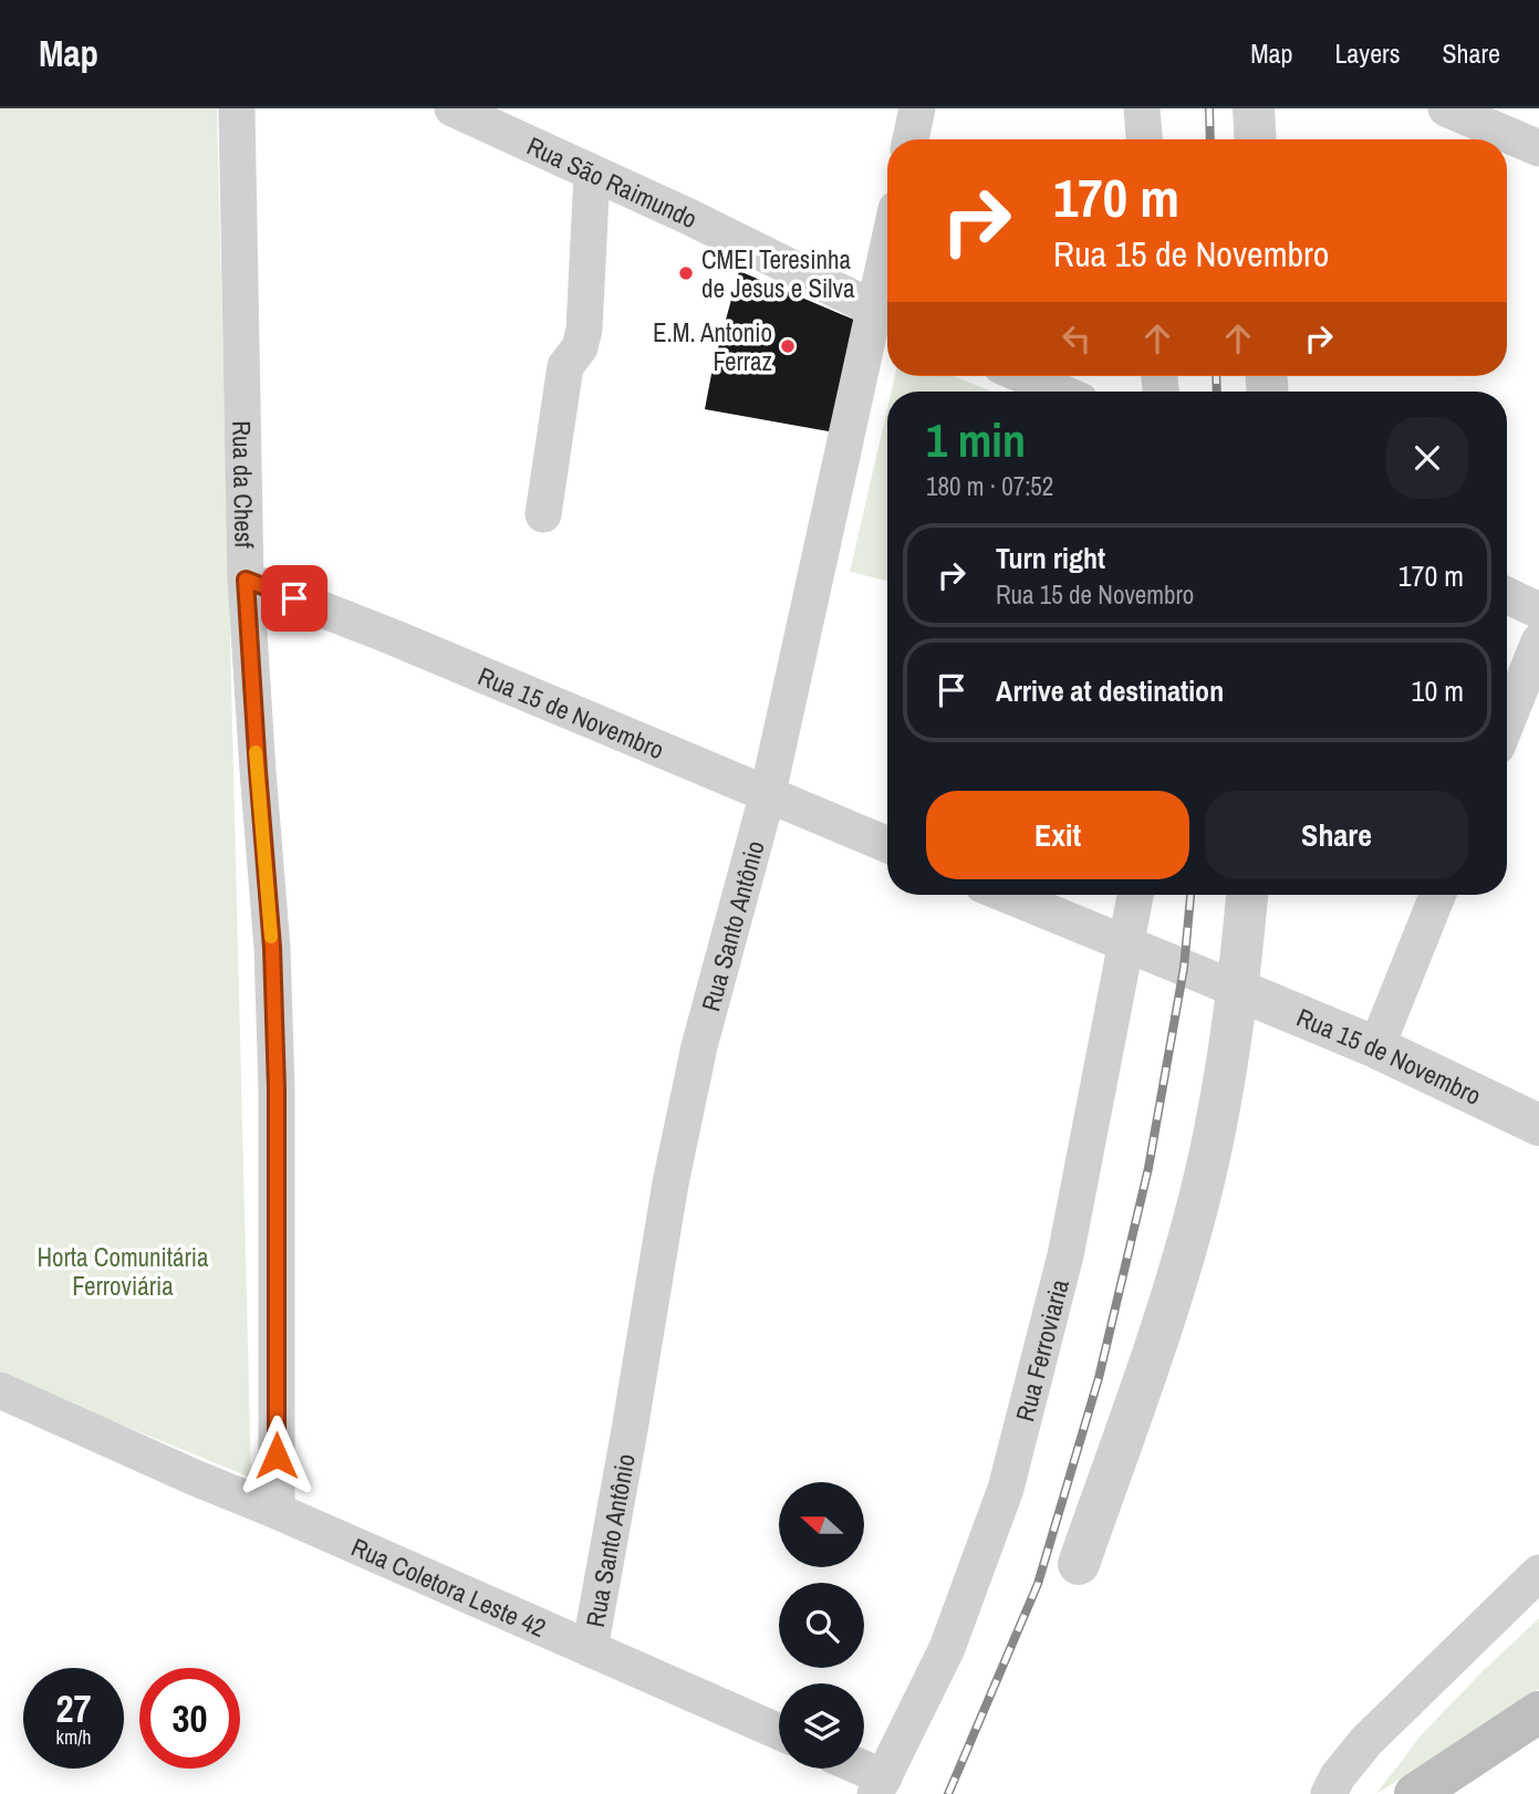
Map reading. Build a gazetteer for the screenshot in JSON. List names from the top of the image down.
{
  "streets": {
    "street": [
      "Rua São Raimundo",
      "Rua da Chesf",
      "Rua 15 de Novembro",
      "Rua Santo Antônio",
      "Rua Ferroviaria",
      "Rua Coletora Leste 42"
    ]
  },
  "crossings": [
    ["Rua São Raimundo", "Rua Santo Antônio"],
    ["Rua da Chesf", "Rua 15 de Novembro"],
    ["Rua da Chesf", "Rua Coletora Leste 42"],
    ["Rua 15 de Novembro", "Rua Santo Antônio"],
    ["Rua Santo Antônio", "Rua Coletora Leste 42"]
  ],
  "parks": ["Horta Comunitária Ferroviária"],
  "places": ["CMEI Teresinha de Jesus e Silva", "E.M. Antonio Ferraz"],
  "north": "left",
  "page": {
    "header": "Map",
    "nav": ["Map", "Layers", "Share"],
    "turn": ["170 m", "Rua 15 de Novembro"],
    "heading": ["1 min", "180 m · 07:52"],
    "list": [
      {
        "name": "Turn right",
        "note": "Rua 15 de Novembro",
        "value": "170 m"
      },
      {
        "name": "Arrive at destination",
        "value": "10 m"
      }
    ],
    "buttons": ["Exit", "Share"],
    "speed": "27 km/h",
    "limit": "30"
  }
}
